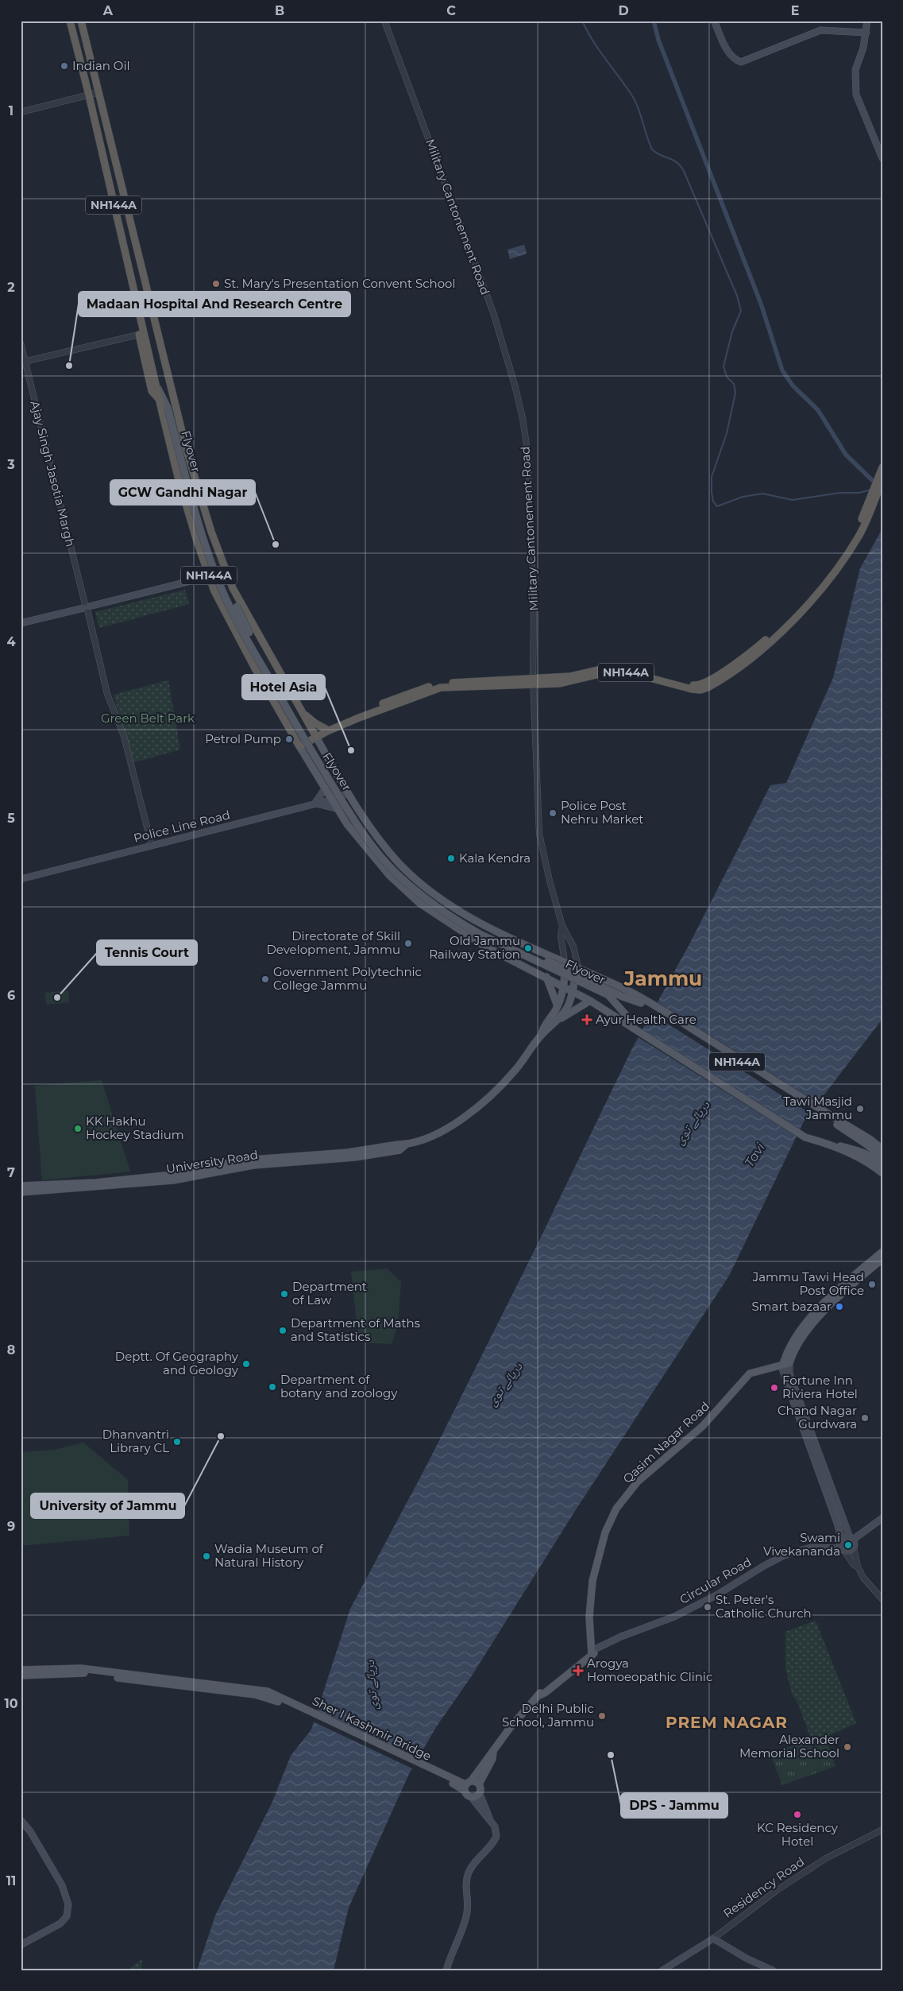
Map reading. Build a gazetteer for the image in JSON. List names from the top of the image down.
{
  "streets": {
    "highway": ["NH144A"],
    "main road": [
      "Flyover",
      "Police Line Road",
      "University Road",
      "Qasim Nagar Road",
      "Circular Road",
      "Sher I Kashmir Bridge",
      "Residency Road"
    ],
    "street": ["Military Cantonement Road", "Ajay Singh Jasotia Margh"]
  },
  "crossings": [
    ["NH144A", "Military Cantonement Road"],
    ["NH144A", "Flyover"],
    ["Ajay Singh Jasotia Margh", "Police Line Road"],
    ["Qasim Nagar Road", "Circular Road"],
    ["Circular Road", "Sher I Kashmir Bridge"]
  ],
  "districts": ["Jammu", "PREM NAGAR"],
  "water": ["دریائے توی", "Tavi"],
  "parks": ["Green Belt Park"],
  "places": {
    "other": [
      "Indian Oil",
      "St. Mary's Presentation Convent School",
      "Madaan Hospital And Research Centre",
      "GCW Gandhi Nagar",
      "Petrol Pump",
      "Hotel Asia",
      "Police Post Nehru Market",
      "Kala Kendra",
      "Directorate of Skill Development, Jammu",
      "Old Jammu Railway Station",
      "Government Polytechnic College Jammu",
      "Tennis Court",
      "Tawi Masjid Jammu",
      "KK Hakhu Hockey Stadium",
      "Jammu Tawi Head Post Office",
      "Department of Law",
      "Smart bazaar",
      "Department of Maths and Statistics",
      "Deptt. Of Geography and Geology",
      "Department of botany and zoology",
      "Fortune Inn Riviera Hotel",
      "Chand Nagar Gurdwara",
      "University of Jammu",
      "Dhanvantri Library CL",
      "Swami Vivekananda",
      "Wadia Museum of Natural History",
      "St. Peter's Catholic Church",
      "Delhi Public School, Jammu",
      "Alexander Memorial School",
      "DPS - Jammu",
      "KC Residency Hotel"
    ],
    "health": ["Ayur Health Care", "Arogya Homoeopathic Clinic"]
  },
  "grid": {
    "columns": [
      "A",
      "B",
      "C",
      "D",
      "E"
    ],
    "rows": [
      "1",
      "2",
      "3",
      "4",
      "5",
      "6",
      "7",
      "8",
      "9",
      "10",
      "11"
    ]
  }
}
